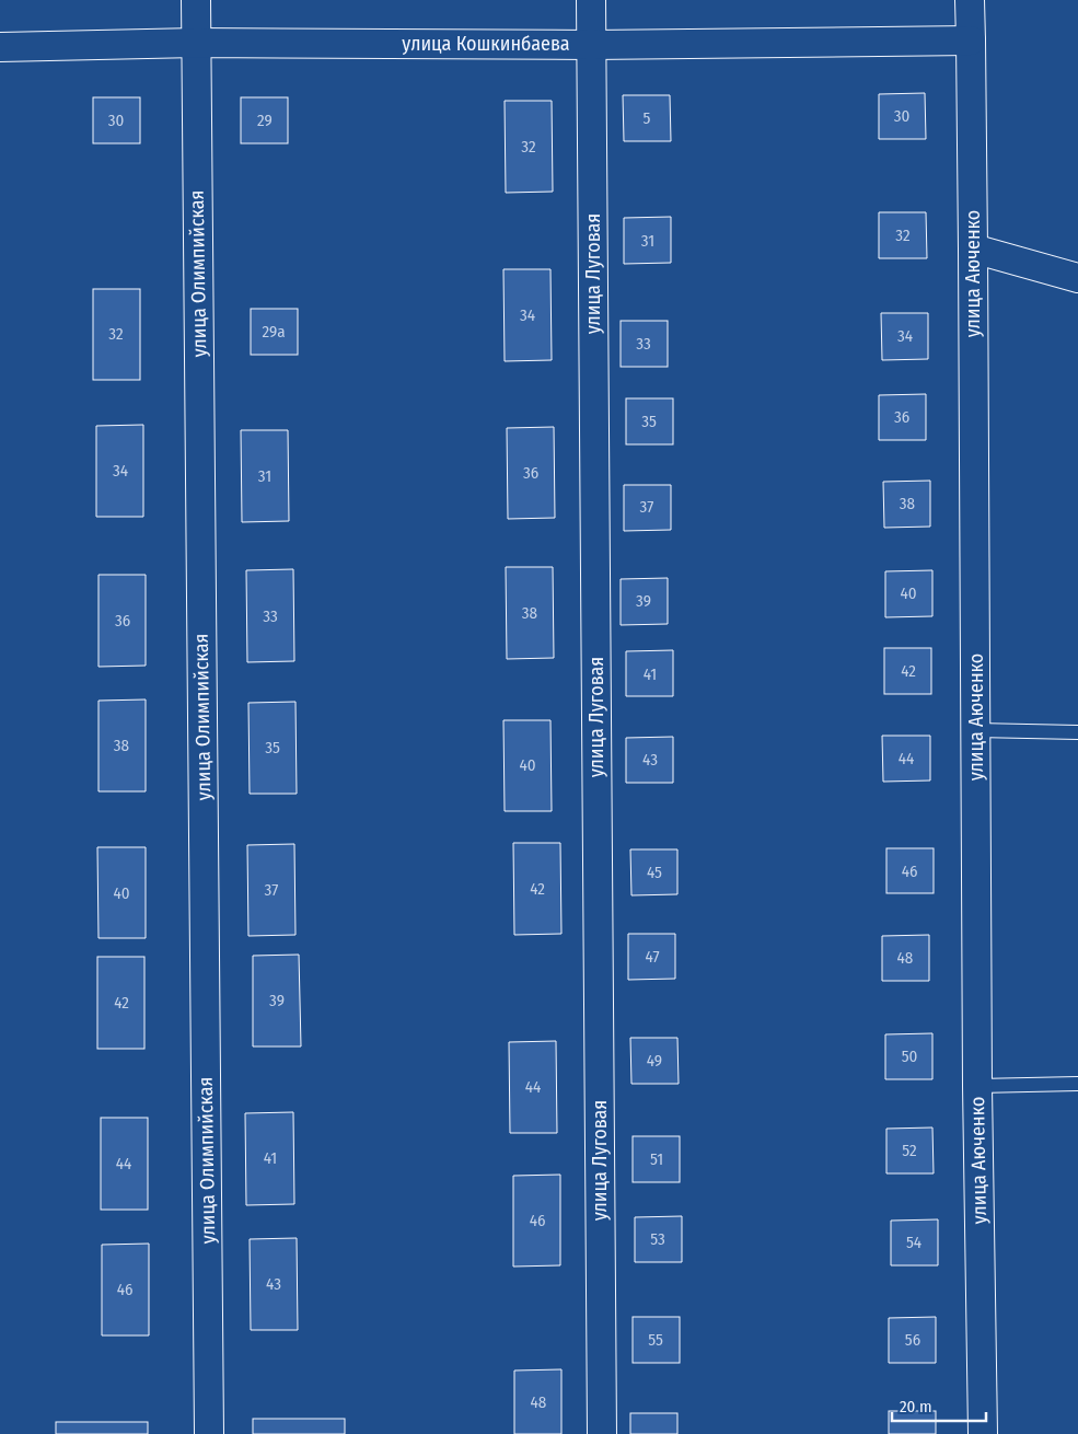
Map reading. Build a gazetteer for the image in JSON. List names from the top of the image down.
{
  "streets": {
    "street": [
      "улица Кошкинбаева",
      "улица Олимпийская",
      "улица Луговая",
      "улица Аюченко"
    ]
  },
  "crossings": [
    ["улица Кошкинбаева", "улица Олимпийская"],
    ["улица Кошкинбаева", "улица Луговая"],
    ["улица Кошкинбаева", "улица Аюченко"]
  ],
  "house_numbers": [
    "30",
    "5",
    "30",
    "29",
    "32",
    "32",
    "31",
    "34",
    "29а",
    "32",
    "34",
    "33",
    "36",
    "35",
    "34",
    "36",
    "31",
    "38",
    "37",
    "40",
    "39",
    "38",
    "33",
    "36",
    "42",
    "41",
    "38",
    "35",
    "44",
    "43",
    "40",
    "46",
    "45",
    "42",
    "37",
    "40",
    "47",
    "48",
    "39",
    "42",
    "50",
    "49",
    "44",
    "52",
    "41",
    "51",
    "44",
    "46",
    "53",
    "54",
    "43",
    "46",
    "55",
    "56",
    "48"
  ],
  "scale_bar": "20 m"
}
